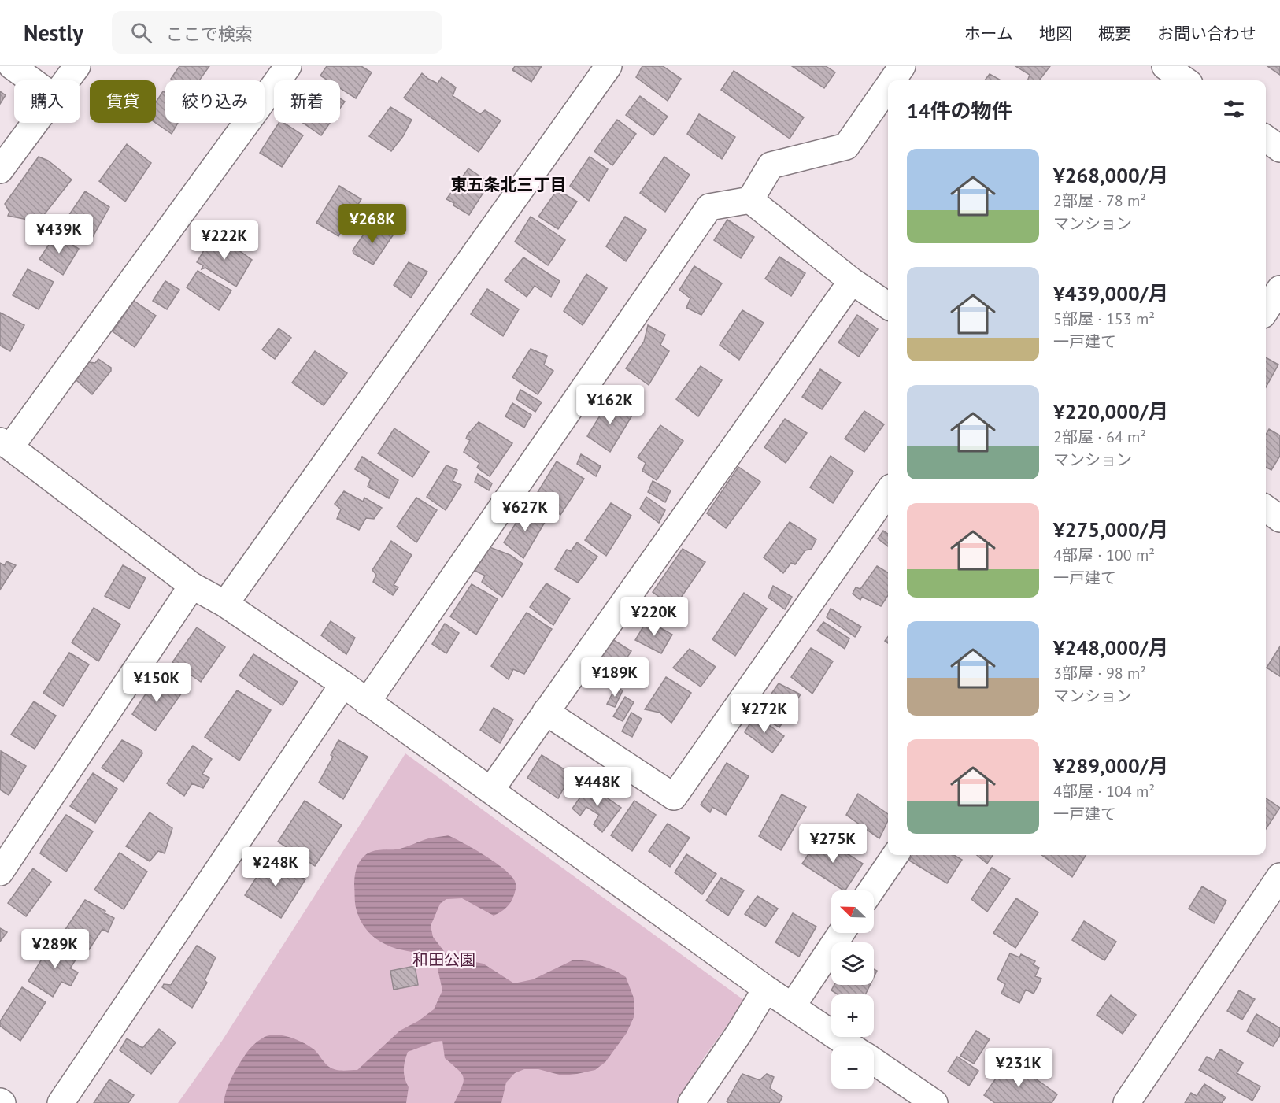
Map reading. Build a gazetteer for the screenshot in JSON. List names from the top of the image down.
{
  "districts": ["東五条北三丁目"],
  "parks": ["和田公園"],
  "north": "top left",
  "page": {
    "header": "Nestly",
    "search": "ここで検索",
    "nav": [
      "ホーム",
      "地図",
      "概要",
      "お問い合わせ"
    ],
    "chip": [
      "購入",
      "賃貸",
      "絞り込み",
      "新着"
    ],
    "heading": "14件の物件",
    "list": [
      {
        "name": "¥268,000/月",
        "note": "2部屋 · 78 m² · マンション"
      },
      {
        "name": "¥439,000/月",
        "note": "5部屋 · 153 m² · 一戸建て"
      },
      {
        "name": "¥220,000/月",
        "note": "2部屋 · 64 m² · マンション"
      },
      {
        "name": "¥275,000/月",
        "note": "4部屋 · 100 m² · 一戸建て"
      },
      {
        "name": "¥248,000/月",
        "note": "3部屋 · 98 m² · マンション"
      },
      {
        "name": "¥289,000/月",
        "note": "4部屋 · 104 m² · 一戸建て"
      }
    ],
    "price": [
      "¥268K",
      "¥439K",
      "¥222K",
      "¥162K",
      "¥627K",
      "¥220K",
      "¥189K",
      "¥150K",
      "¥272K",
      "¥448K",
      "¥275K",
      "¥248K",
      "¥289K",
      "¥231K"
    ],
    "map_buttons": ["+", "−"]
  }
}
